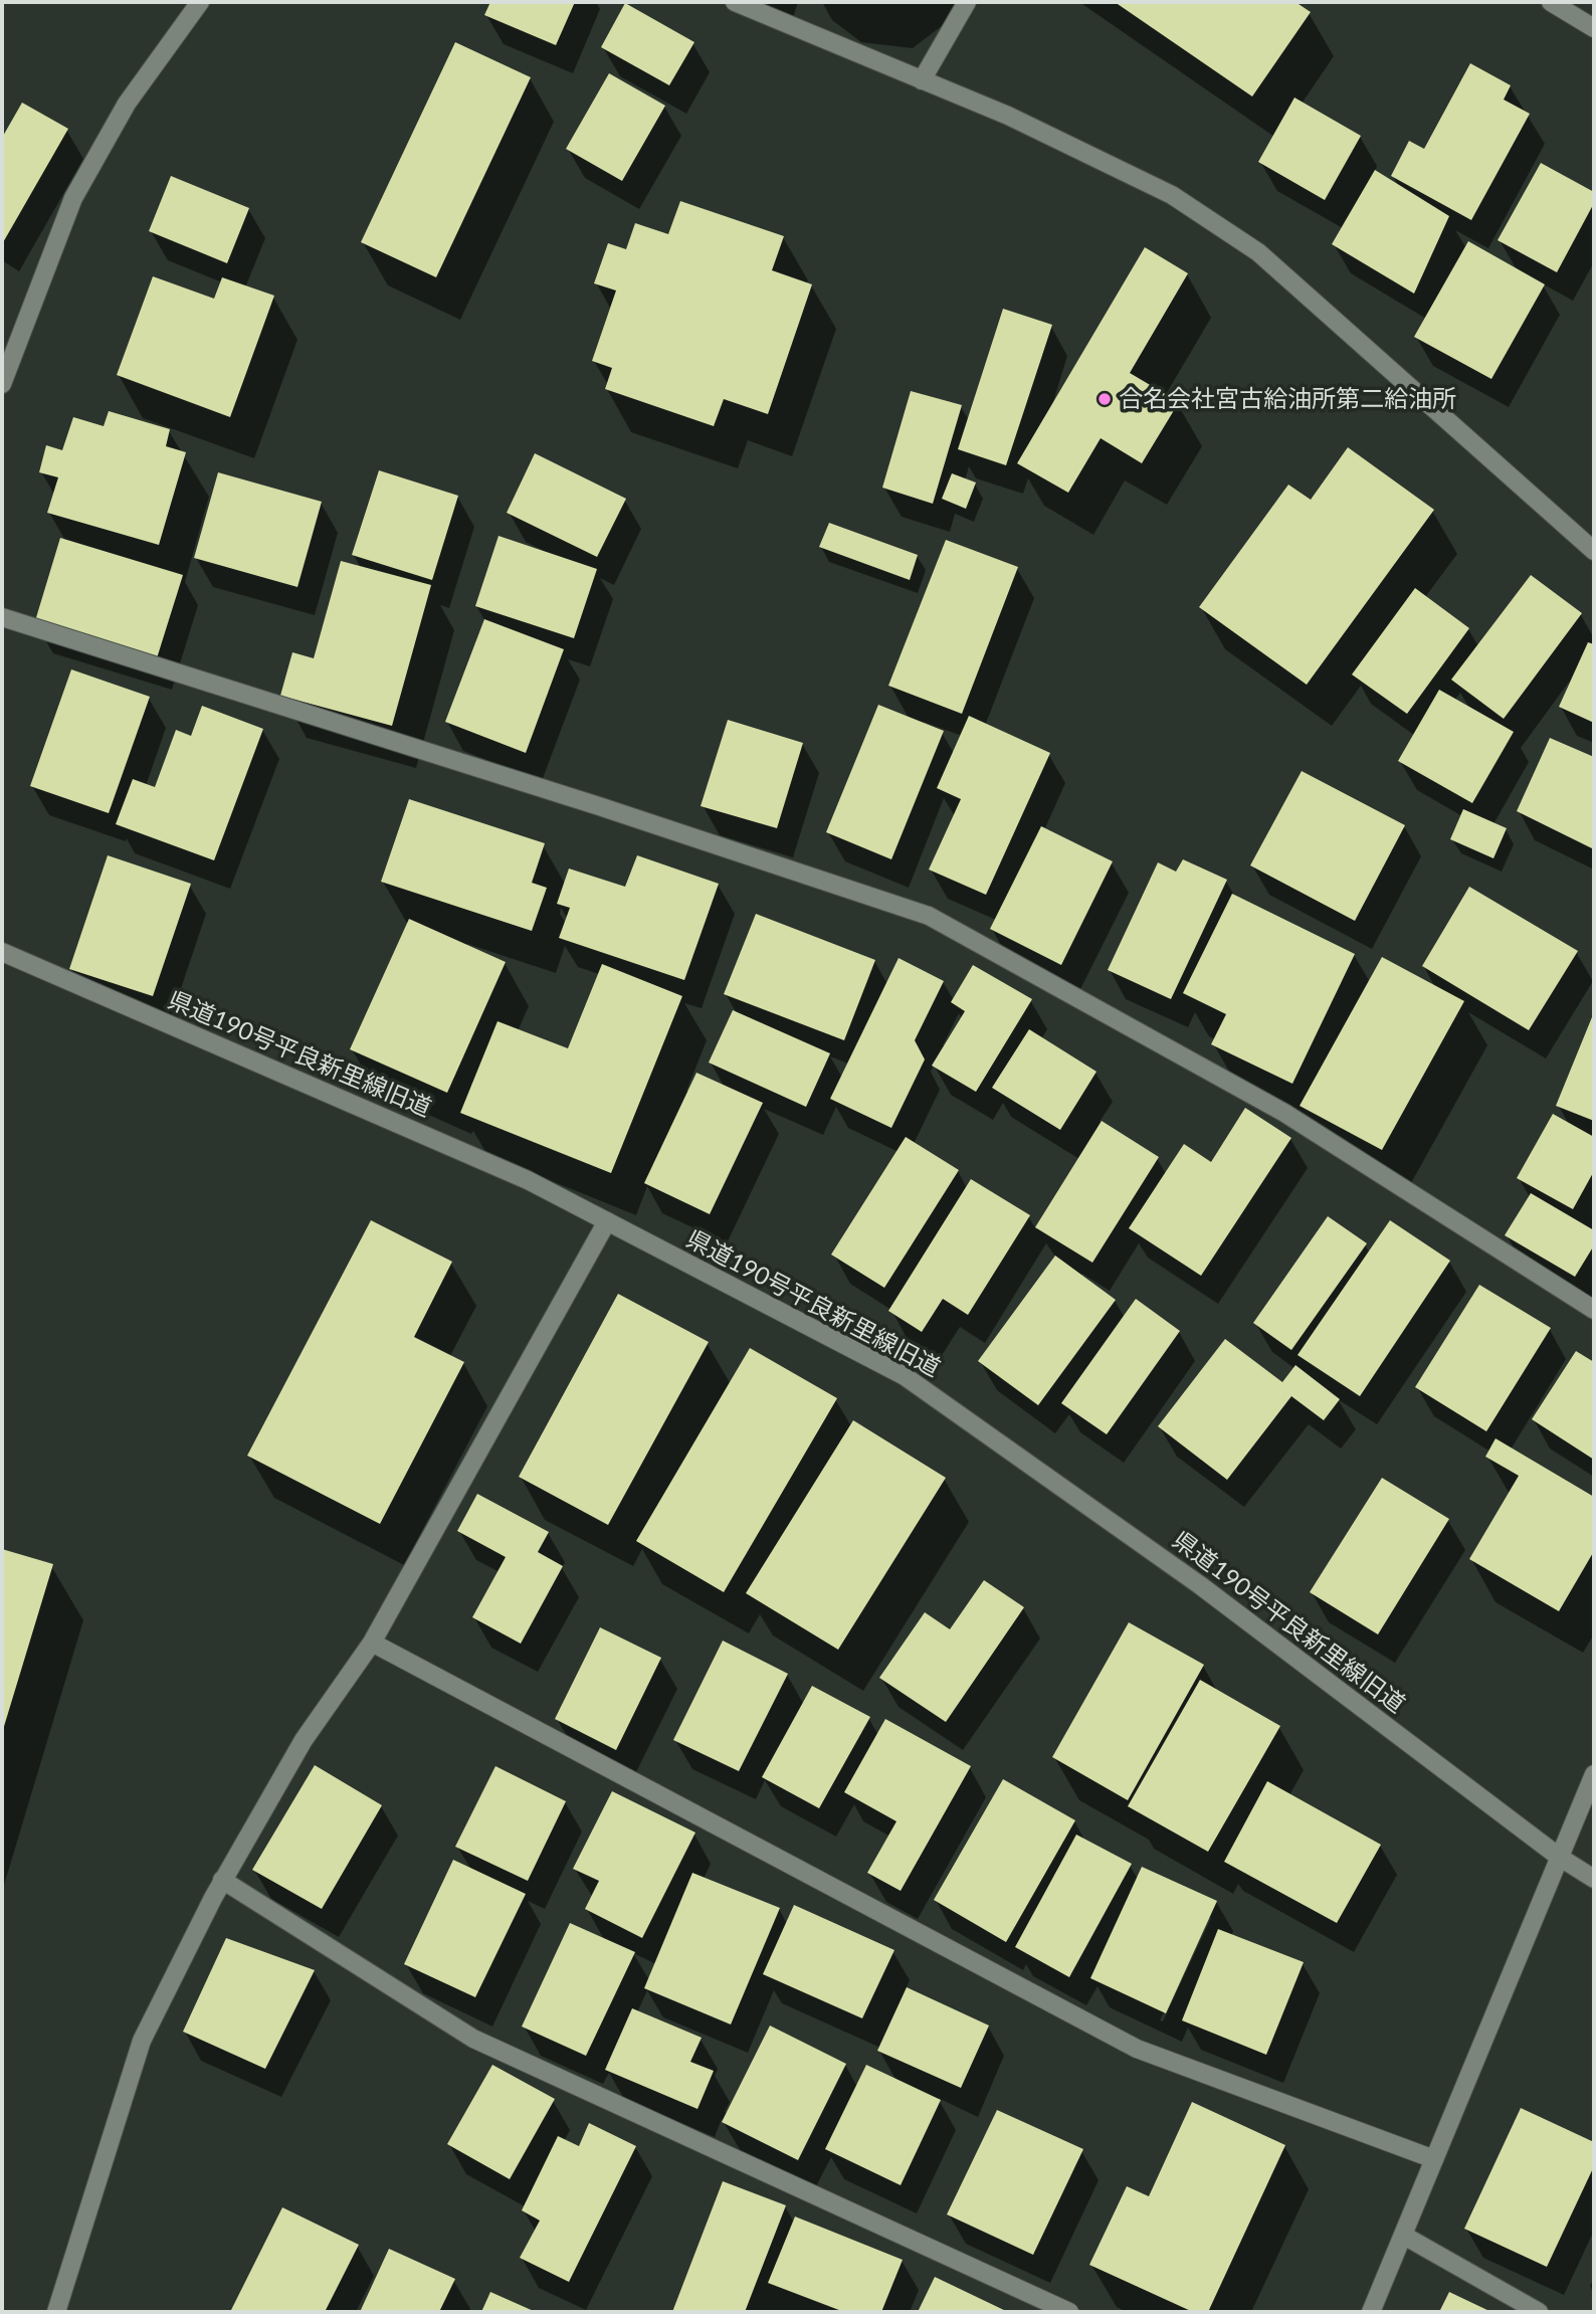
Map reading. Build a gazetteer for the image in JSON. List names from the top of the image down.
{
  "streets": {
    "street": ["県道190号平良新里線旧道"]
  },
  "places": ["合名会社宮古給油所第二給油所"]
}
